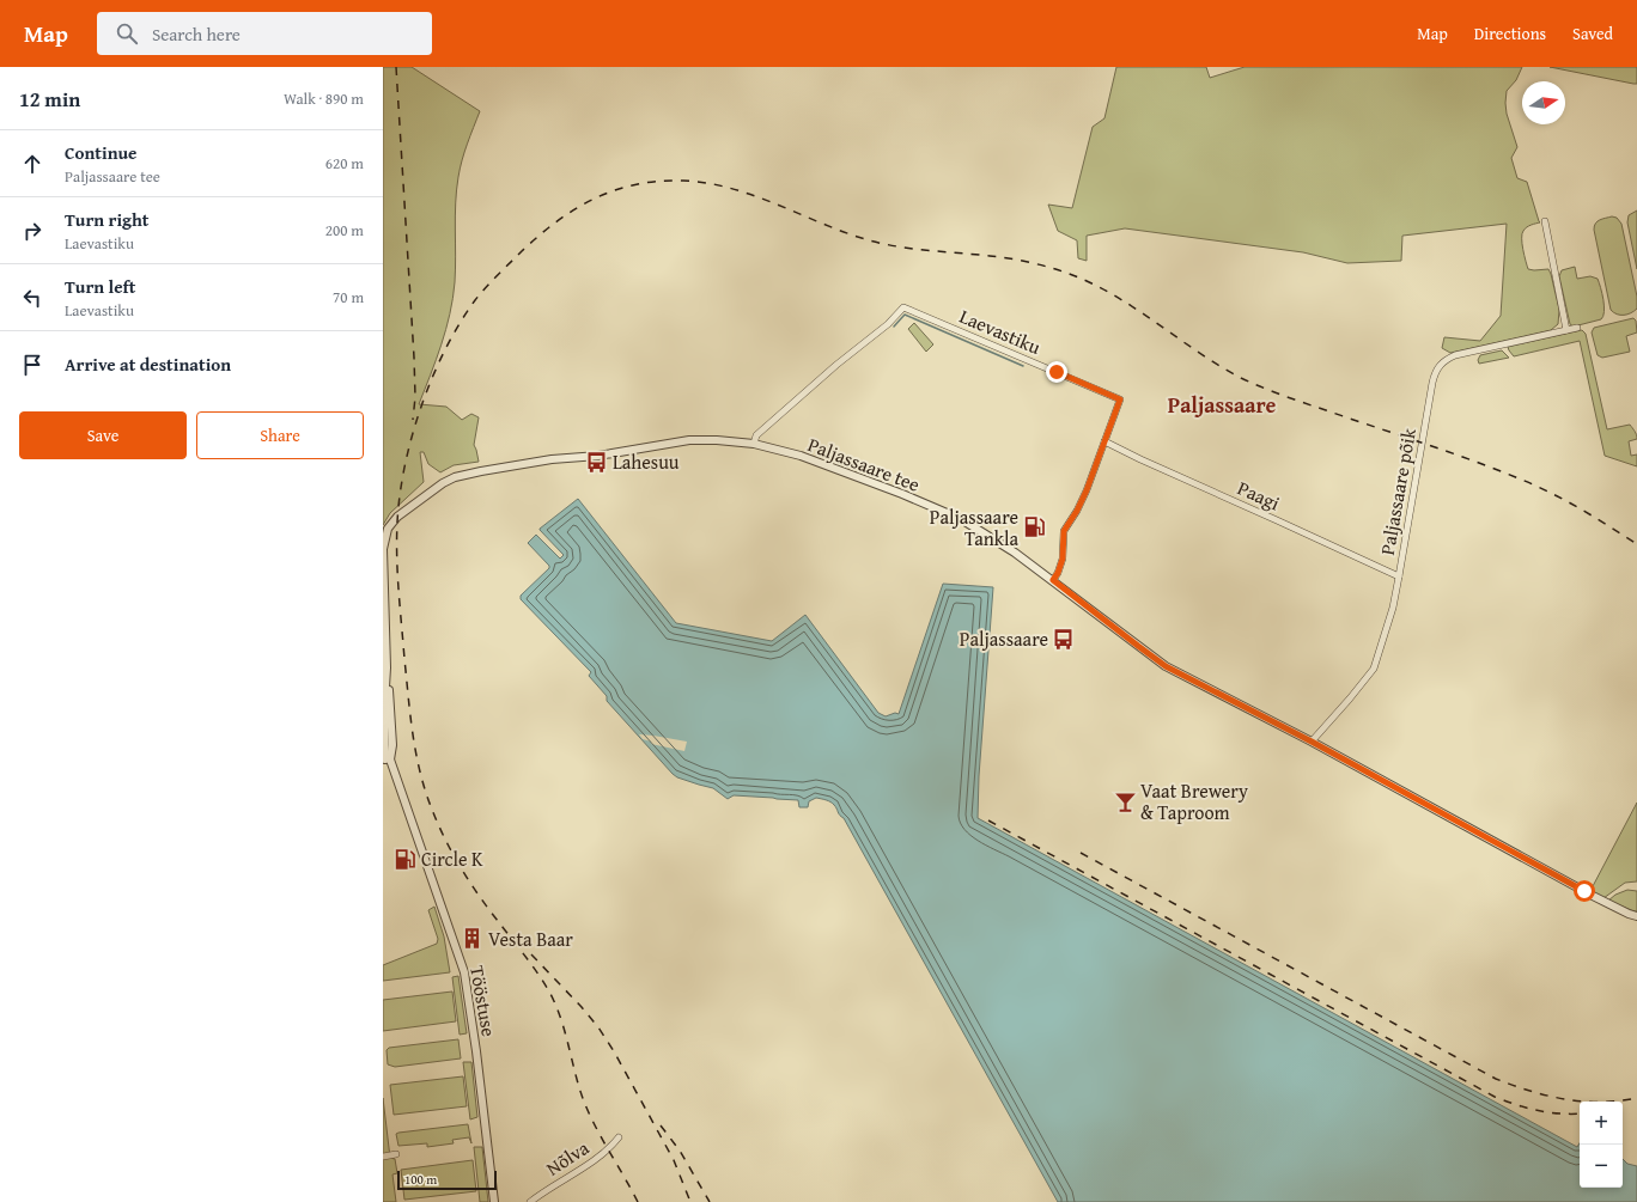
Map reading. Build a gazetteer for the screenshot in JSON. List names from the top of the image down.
{
  "streets": {
    "street": [
      "Laevastiku",
      "Paljassaare tee",
      "Paljassaare põik",
      "Paagi",
      "Tööstuse",
      "Nõlva"
    ]
  },
  "crossings": [
    ["Laevastiku", "Paljassaare tee"],
    ["Laevastiku", "Paagi"],
    ["Paljassaare tee", "Paljassaare põik"],
    ["Paljassaare tee", "Tööstuse"],
    ["Paljassaare põik", "Paagi"]
  ],
  "districts": ["Paljassaare"],
  "places": {
    "bus stop": ["Lahesuu", "Paljassaare"],
    "fuel station": ["Paljassaare Tankla", "Circle K"],
    "bar": ["Vaat Brewery & Taproom"],
    "building": ["Vesta Baar"]
  },
  "scale_bar": "100 m",
  "north": "right",
  "page": {
    "header": "Map",
    "search": "Search here",
    "nav": ["Map", "Directions", "Saved"],
    "heading": ["12 min", "Walk · 890 m"],
    "list": [
      ["Continue", "Paljassaare tee", "620 m"],
      ["Turn right", "Laevastiku", "200 m"],
      ["Turn left", "Laevastiku", "70 m"],
      "Arrive at destination"
    ],
    "buttons": ["Save", "Share"],
    "map_buttons": ["+", "−"],
    "scale": "100 m"
  }
}
